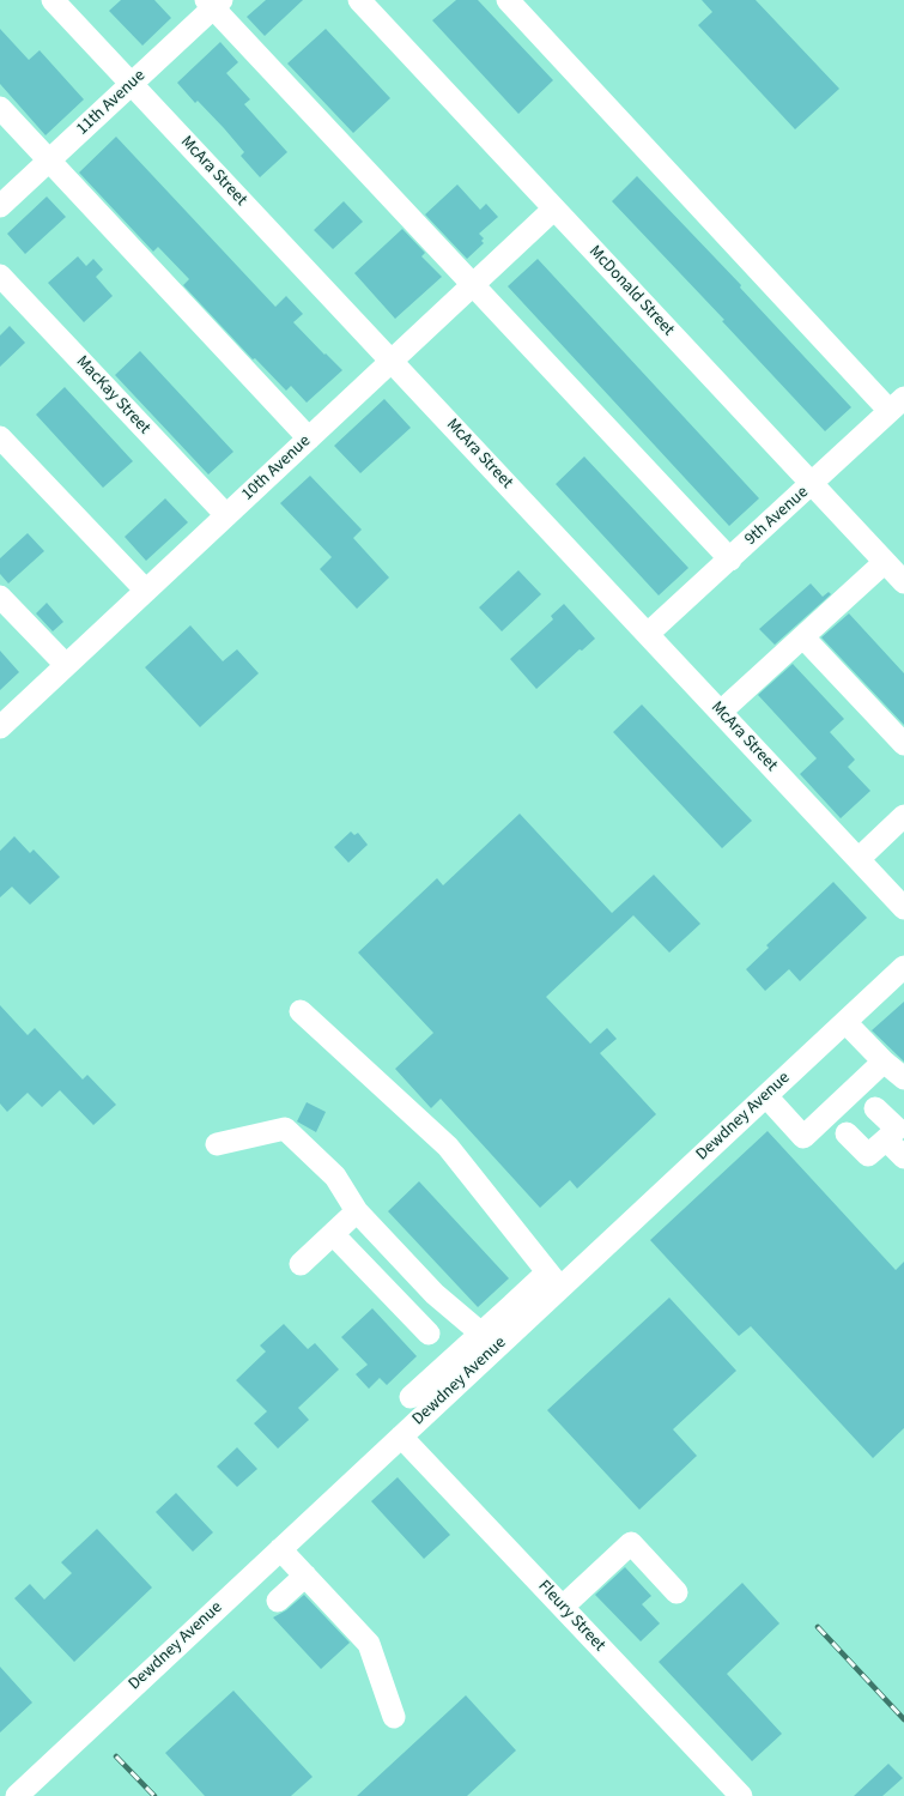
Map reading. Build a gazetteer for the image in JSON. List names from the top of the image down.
{
  "streets": {
    "street": [
      "11th Avenue",
      "McAra Street",
      "McDonald Street",
      "MacKay Street",
      "10th Avenue",
      "9th Avenue",
      "Dewdney Avenue",
      "Fleury Street"
    ]
  },
  "crossings": [
    ["11th Avenue", "McAra Street"],
    ["McAra Street", "10th Avenue"],
    ["McAra Street", "9th Avenue"],
    ["McDonald Street", "10th Avenue"],
    ["McDonald Street", "9th Avenue"],
    ["MacKay Street", "10th Avenue"],
    ["Dewdney Avenue", "Fleury Street"]
  ]
}
